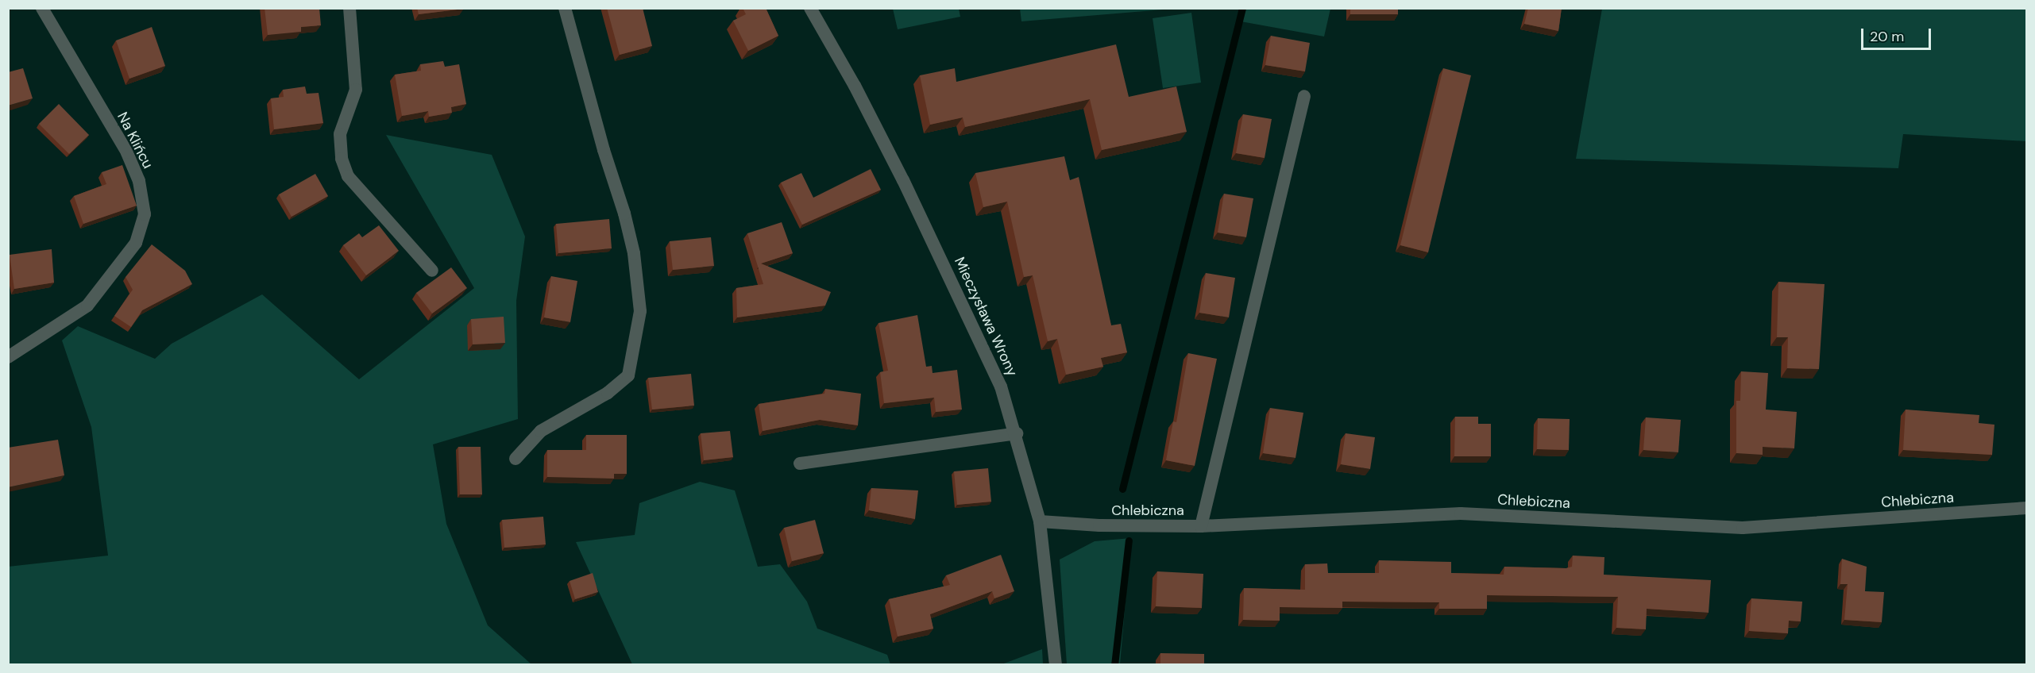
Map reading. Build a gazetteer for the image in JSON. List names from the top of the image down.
{
  "streets": {
    "street": ["Na Klińcu", "Mieczysława Wrony", "Chlebiczna"]
  },
  "crossings": [
    ["Mieczysława Wrony", "Chlebiczna"]
  ],
  "scale_bar": "20 m"
}
